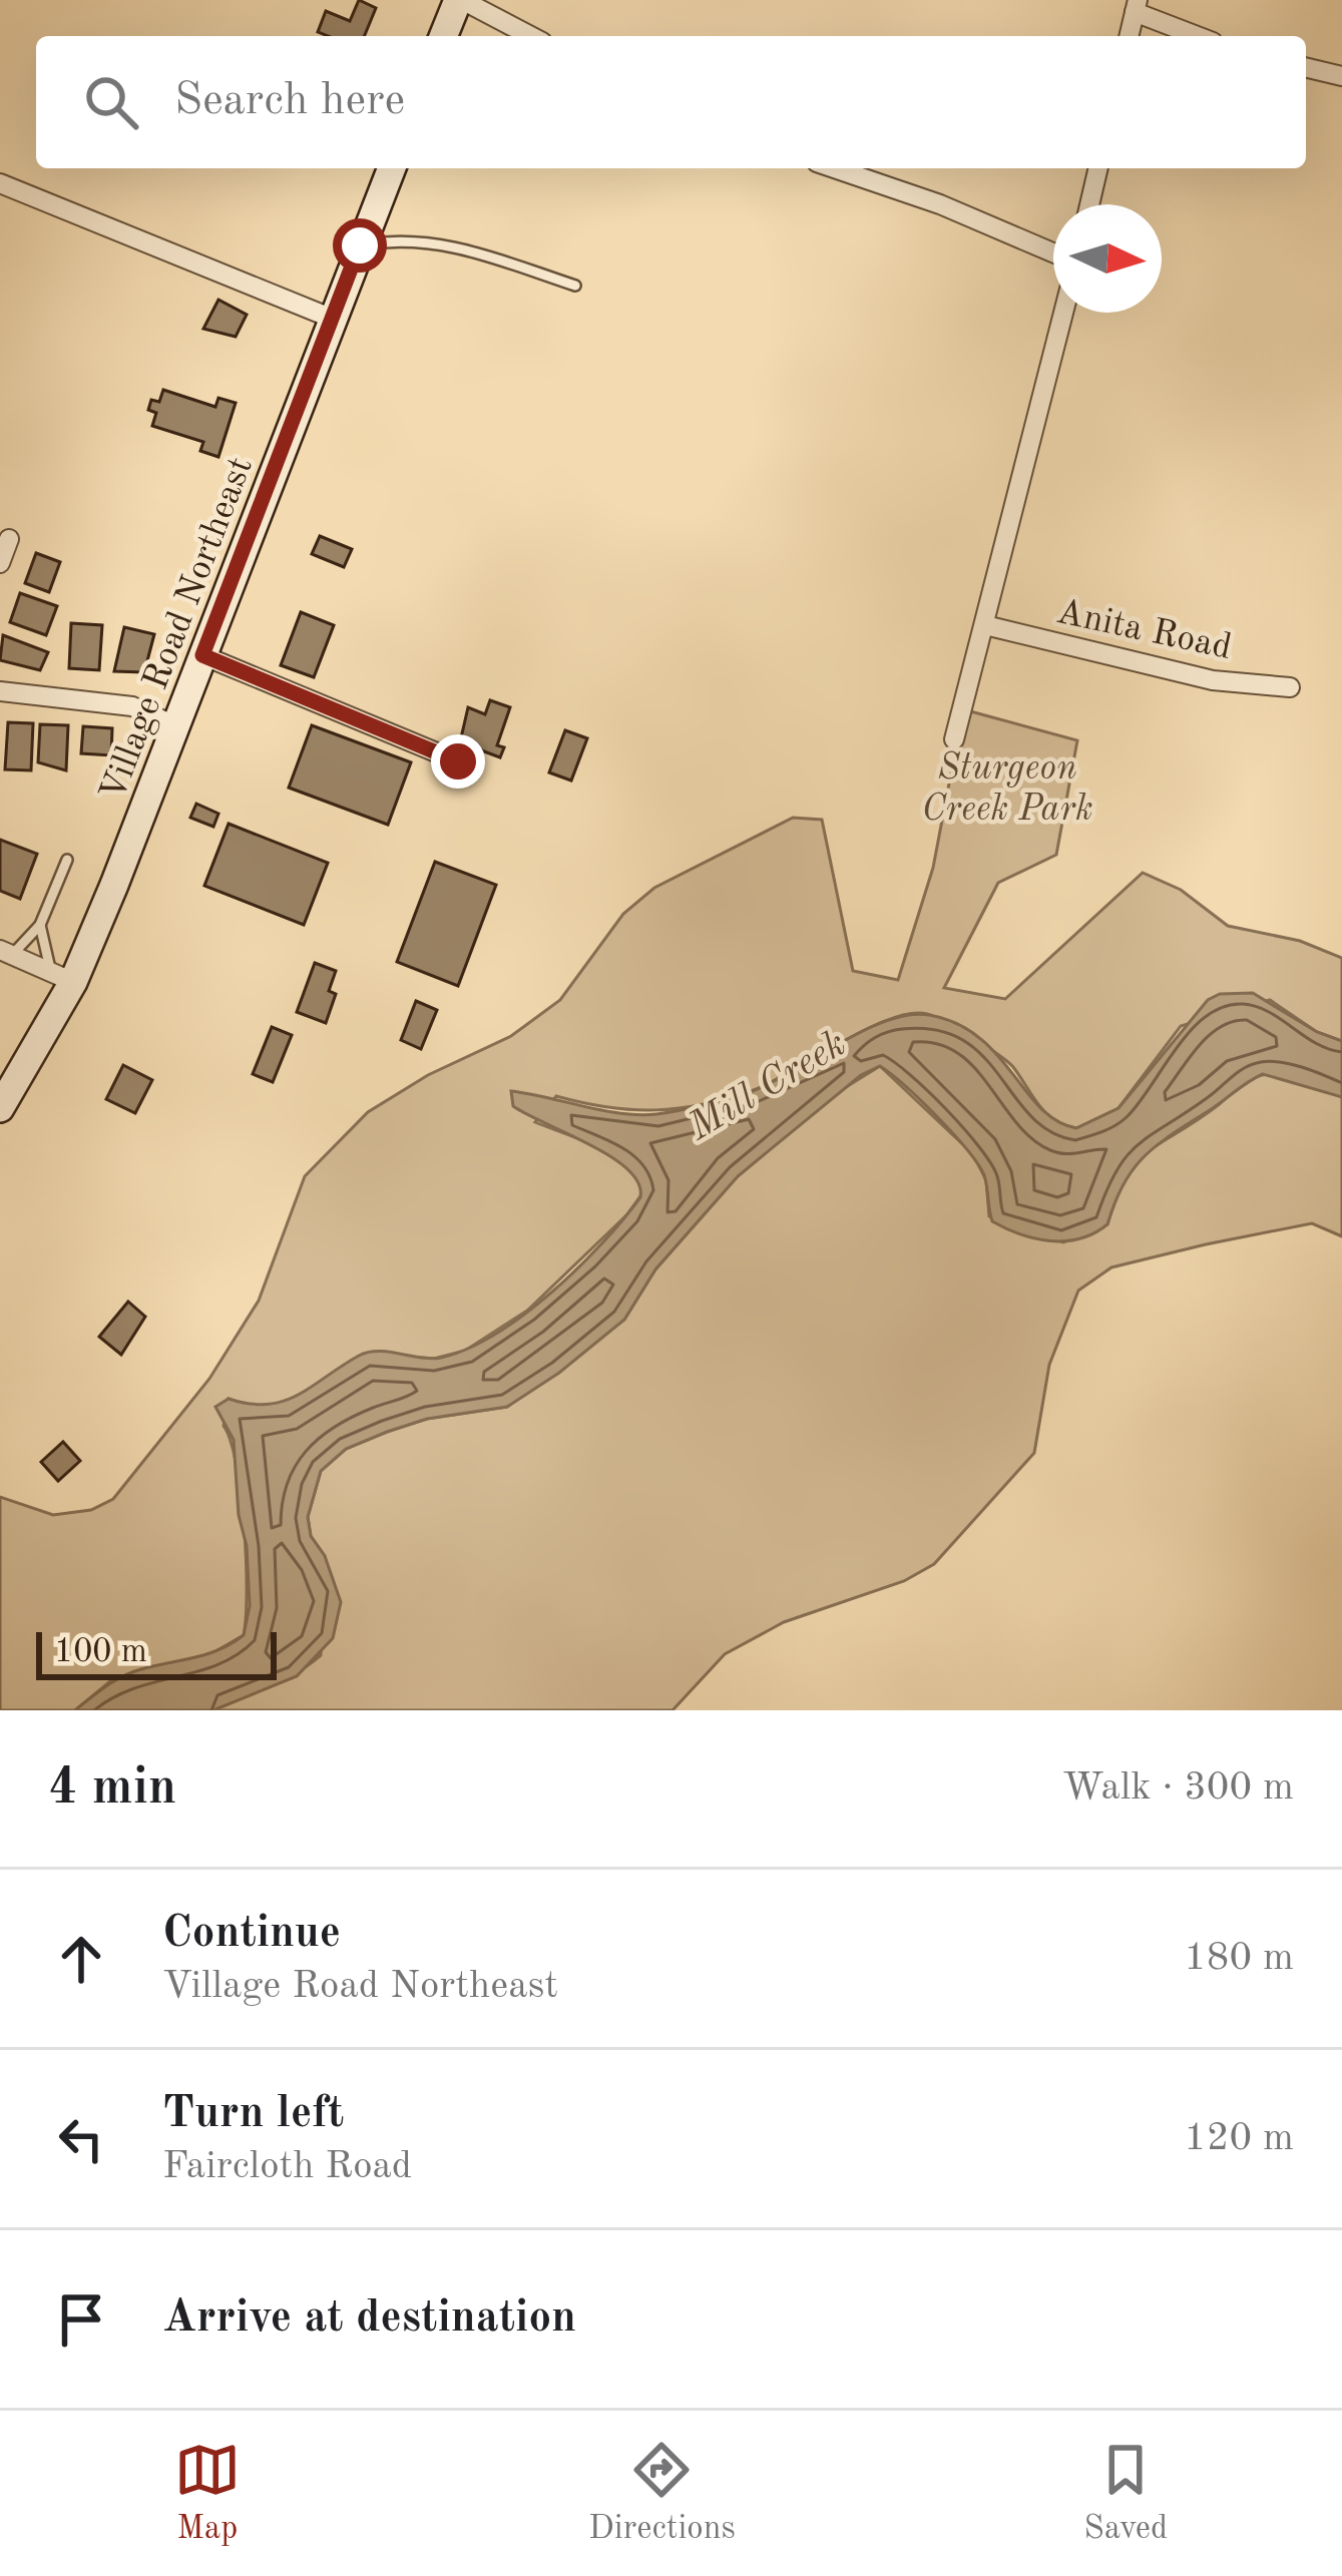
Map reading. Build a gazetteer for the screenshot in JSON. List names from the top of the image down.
{
  "streets": {
    "main road": ["Village Road Northeast"],
    "street": ["Anita Road"]
  },
  "water": ["Mill Creek"],
  "parks": ["Sturgeon Creek Park"],
  "scale_bar": "100 m",
  "north": "right",
  "page": {
    "search": "Search here",
    "scale": "100 m",
    "heading": ["4 min", "Walk · 300 m"],
    "list": [
      ["Continue", "Village Road Northeast", "180 m"],
      ["Turn left", "Faircloth Road", "120 m"],
      "Arrive at destination"
    ],
    "nav": ["Map", "Directions", "Saved"]
  }
}
